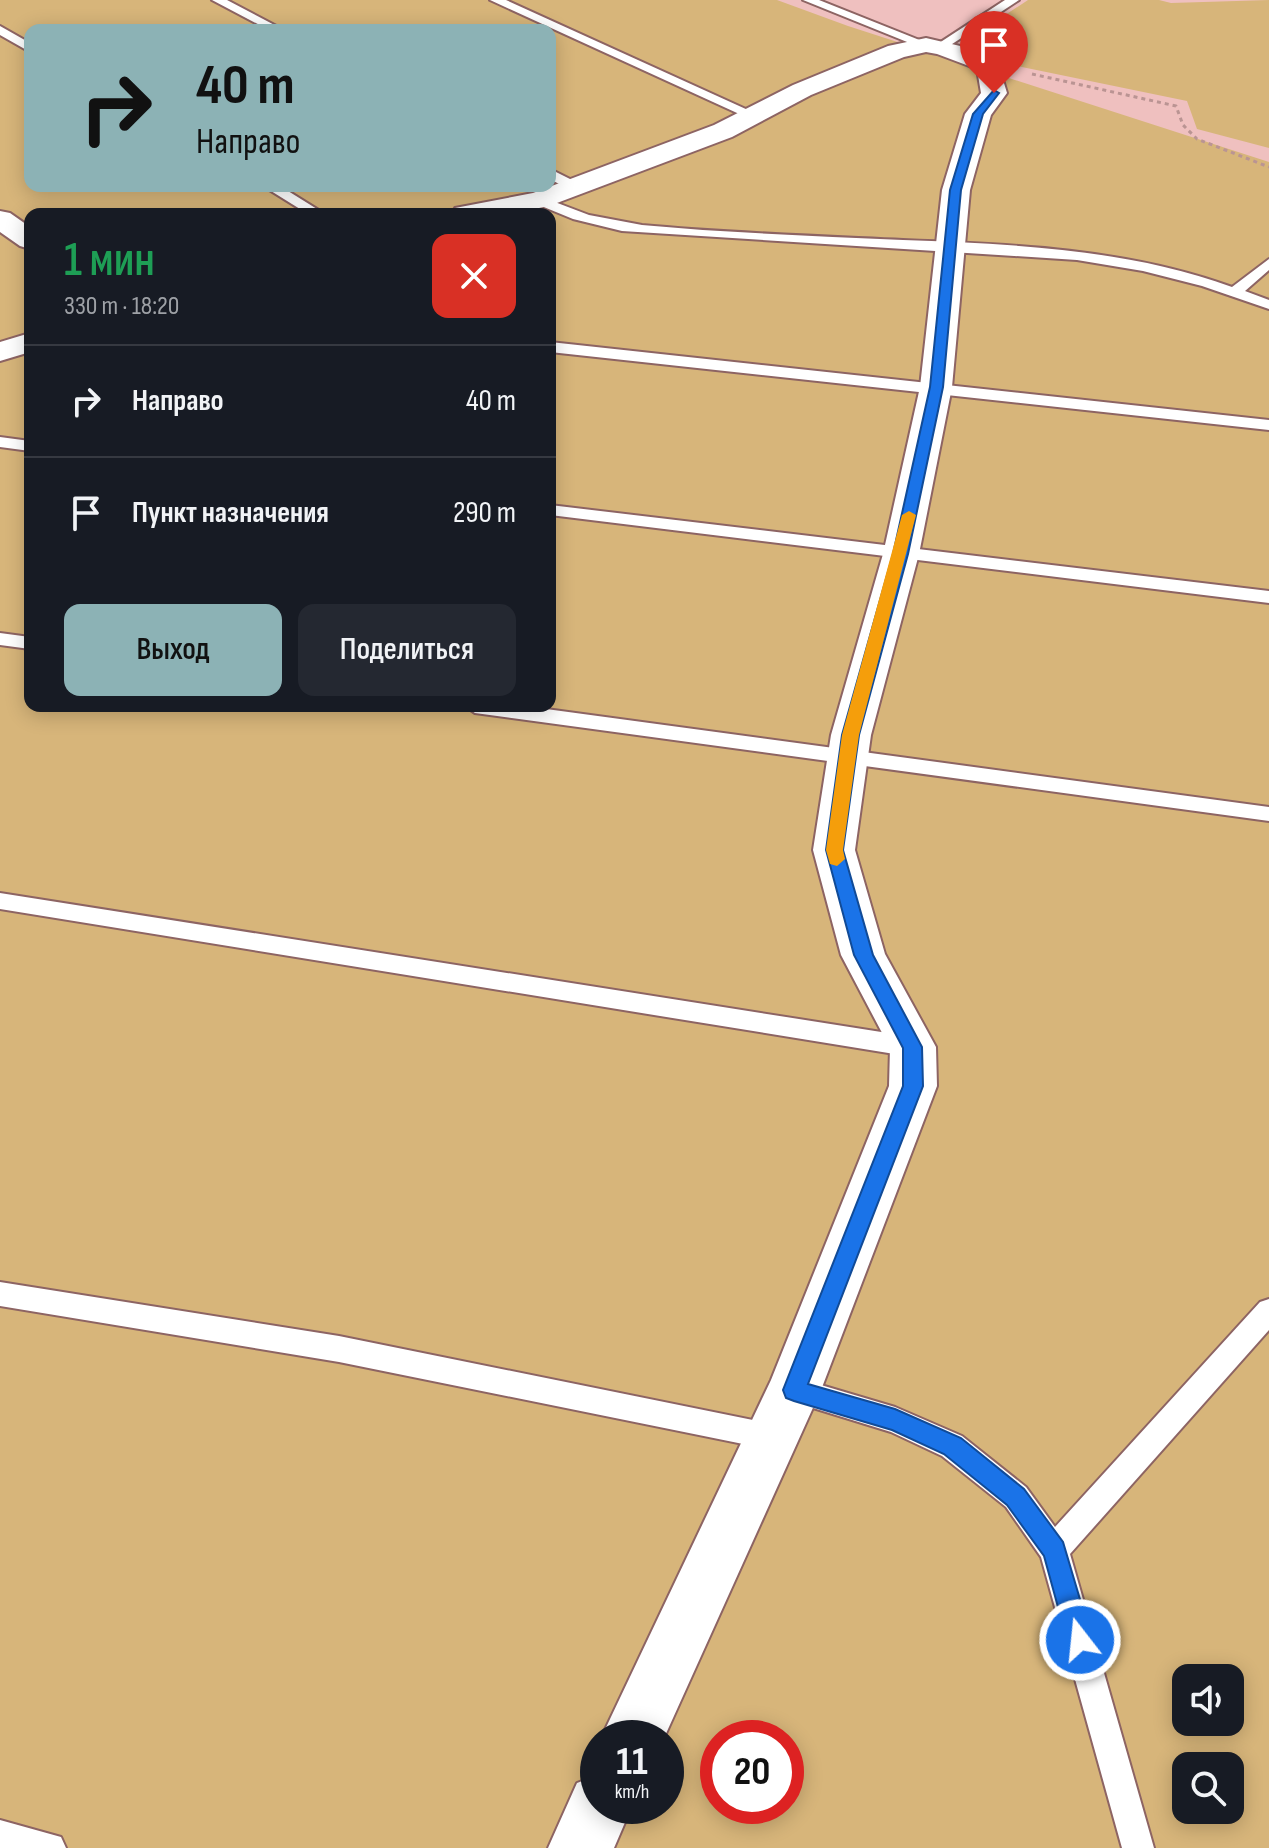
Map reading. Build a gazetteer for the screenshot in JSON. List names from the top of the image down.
{
  "page": {
    "turn": ["40 m", "Направо"],
    "heading": ["1 мин", "330 m · 18:20"],
    "list": [
      {
        "name": "Направо",
        "value": "40 m"
      },
      {
        "name": "Пункт назначения",
        "value": "290 m"
      }
    ],
    "buttons": ["Выход", "Поделиться"],
    "speed": "11 km/h",
    "limit": "20"
  }
}
